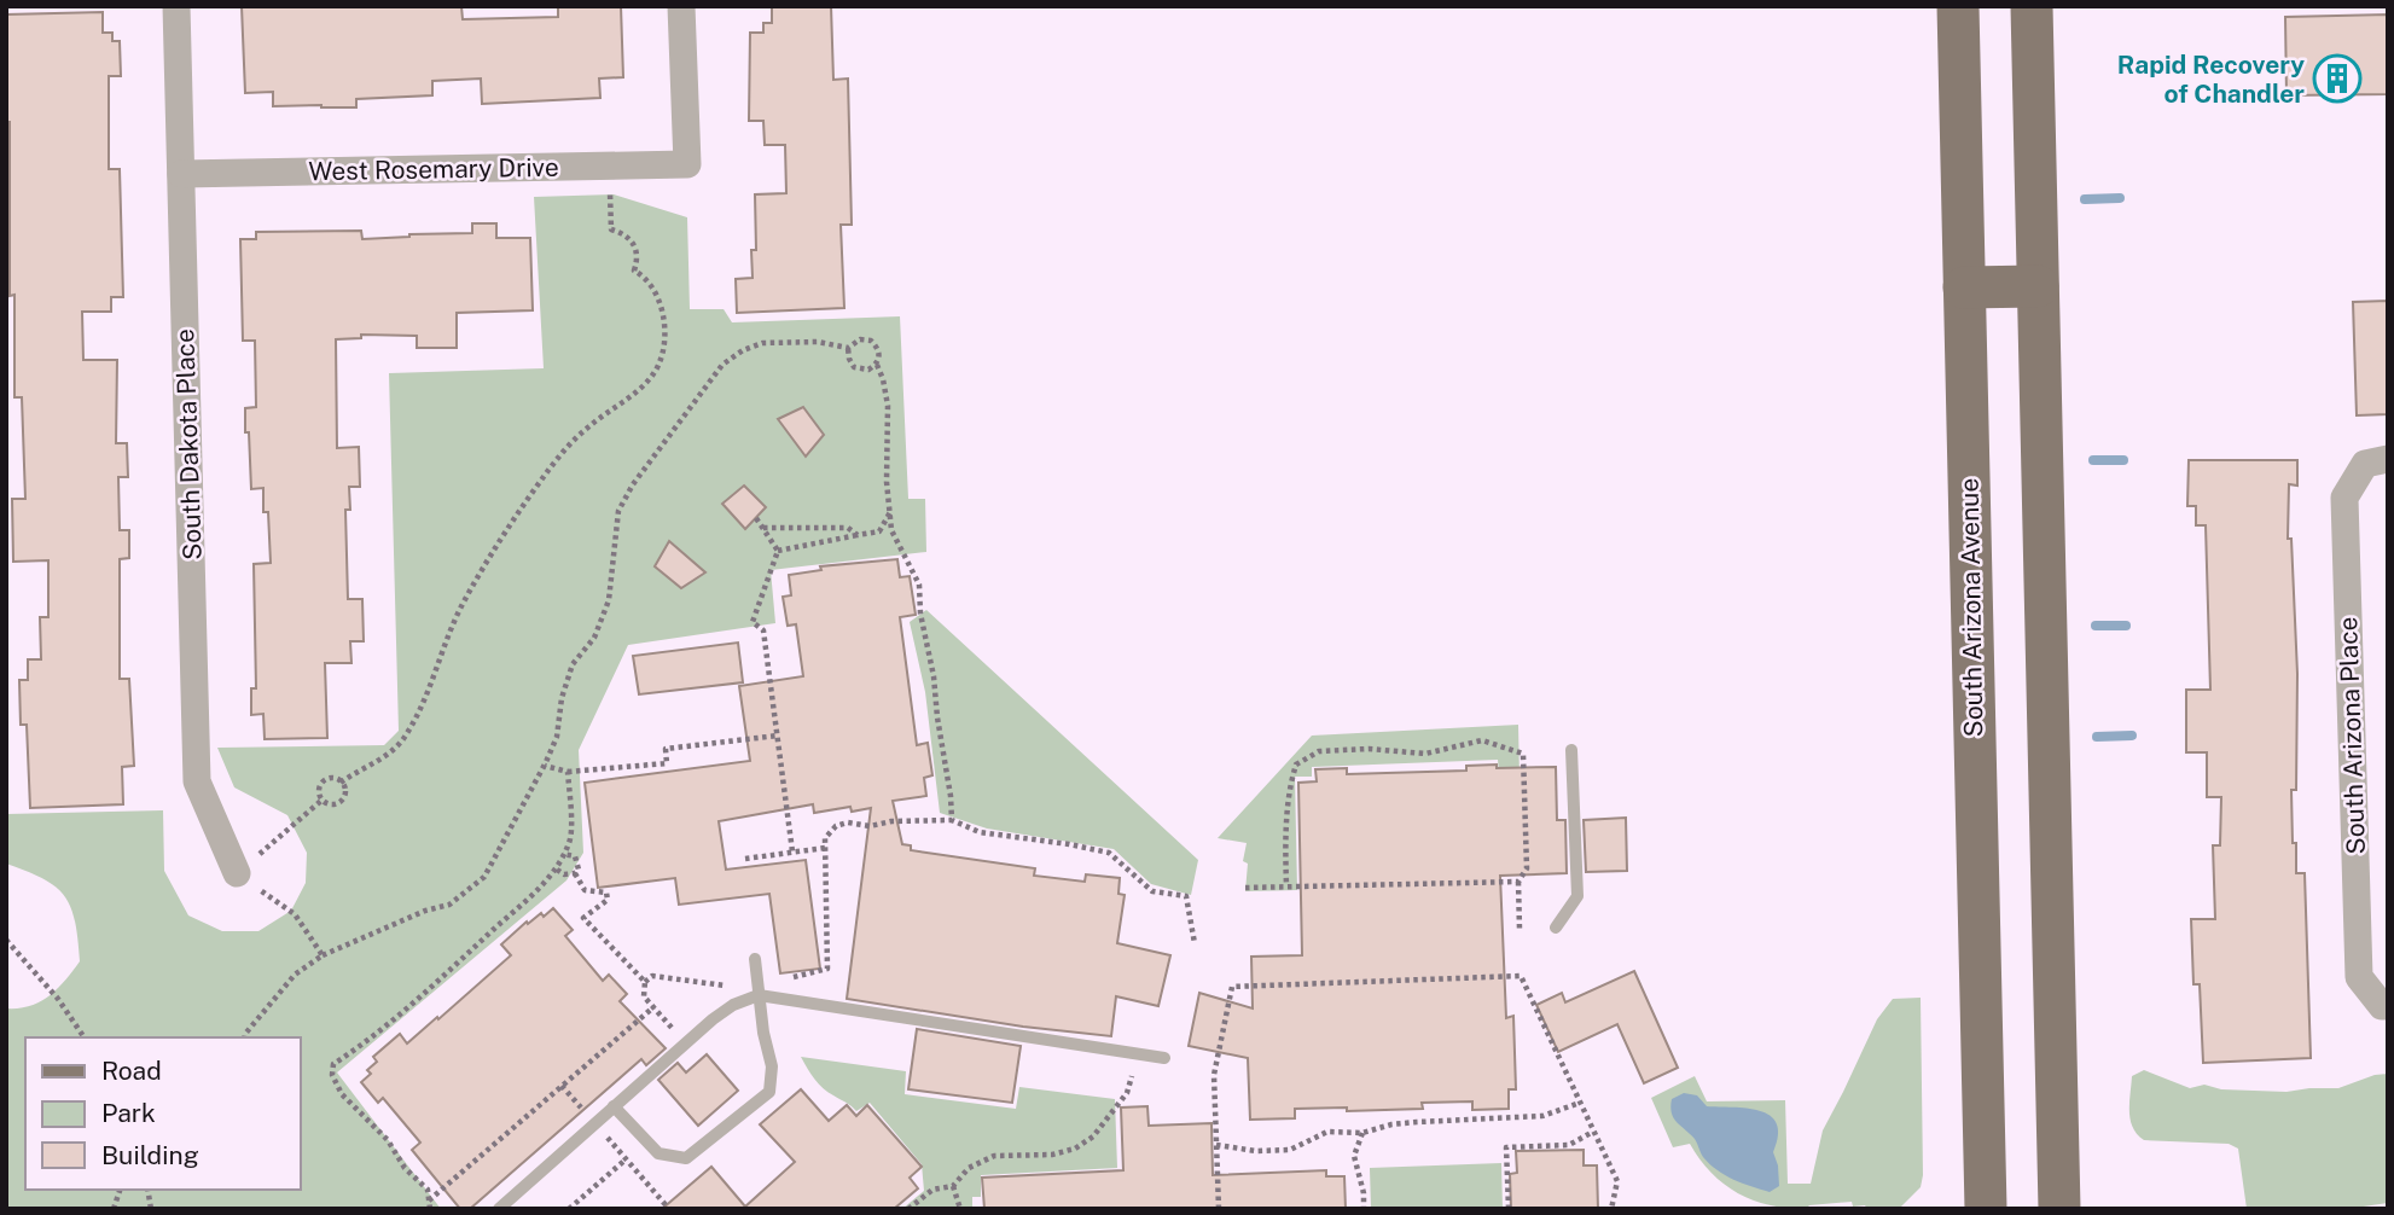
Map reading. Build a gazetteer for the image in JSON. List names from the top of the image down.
{
  "streets": {
    "main road": ["South Arizona Avenue"],
    "street": ["West Rosemary Drive", "South Dakota Place", "South Arizona Place"]
  },
  "crossings": [
    ["West Rosemary Drive", "South Dakota Place"]
  ],
  "places": {
    "building": ["Rapid Recovery of Chandler"]
  },
  "legend": ["Road", "Park", "Building"]
}
